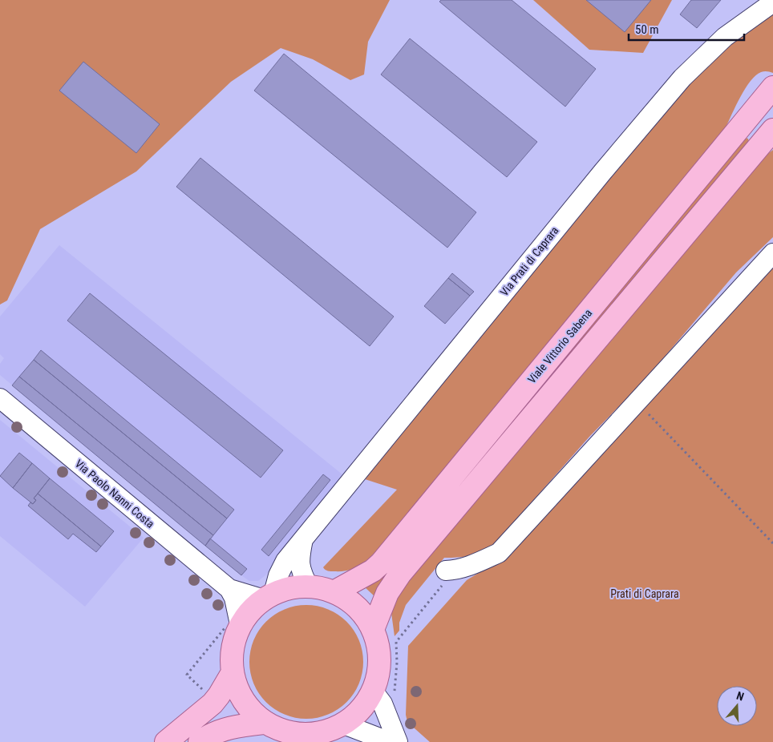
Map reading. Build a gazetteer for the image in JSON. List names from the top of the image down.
{
  "streets": {
    "main road": ["Viale Vittorio Sabena"],
    "street": ["Via Prati di Caprara", "Via Paolo Nanni Costa"]
  },
  "crossings": [
    ["Via Prati di Caprara", "Via Paolo Nanni Costa"]
  ],
  "parks": ["Prati di Caprara"],
  "scale_bar": "50 m",
  "north": "top"
}
